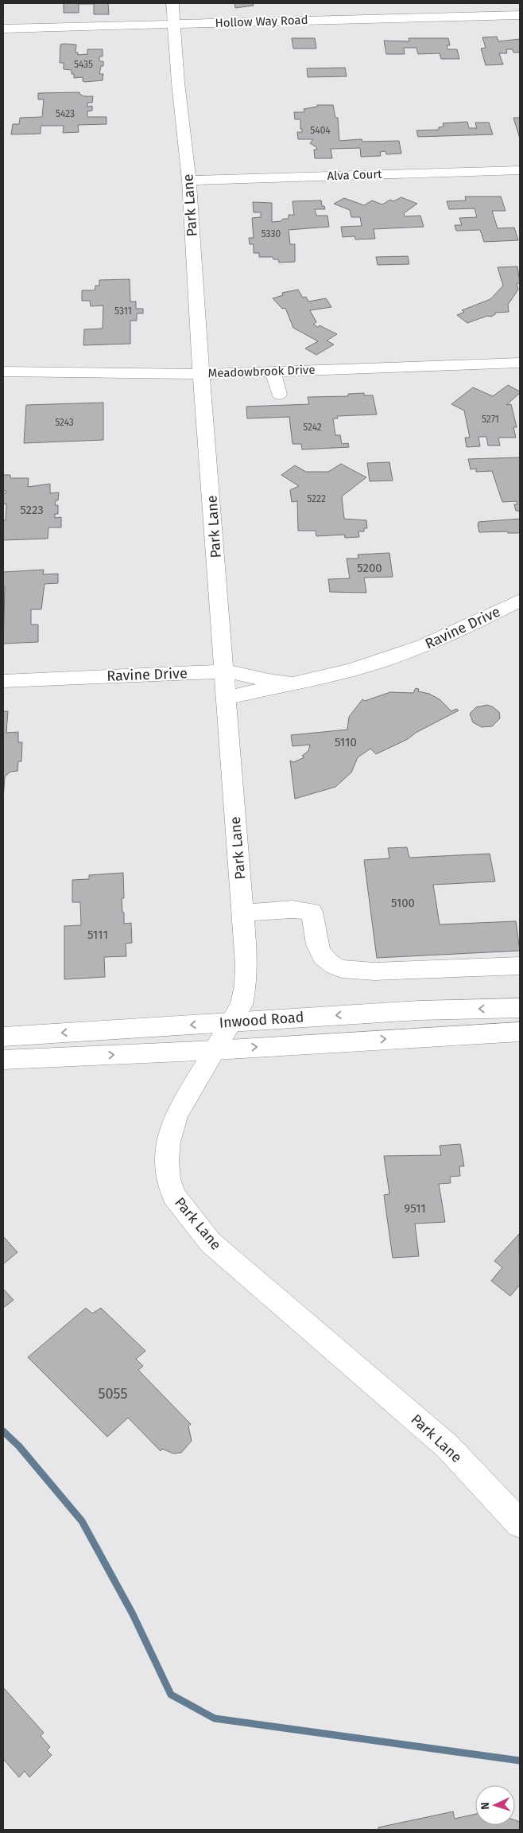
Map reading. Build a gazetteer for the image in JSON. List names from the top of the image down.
{
  "streets": {
    "street": [
      "Hollow Way Road",
      "Alva Court",
      "Park Lane",
      "Meadowbrook Drive",
      "Ravine Drive",
      "Inwood Road"
    ]
  },
  "crossings": [
    ["Hollow Way Road", "Park Lane"],
    ["Alva Court", "Park Lane"],
    ["Park Lane", "Meadowbrook Drive"],
    ["Park Lane", "Ravine Drive"],
    ["Park Lane", "Inwood Road"]
  ],
  "house_numbers": [
    "5435",
    "5423",
    "5404",
    "5330",
    "5311",
    "5271",
    "5243",
    "5242",
    "5222",
    "5223",
    "5200",
    "5110",
    "5100",
    "5111",
    "9511",
    "5055"
  ],
  "north": "left"
}
